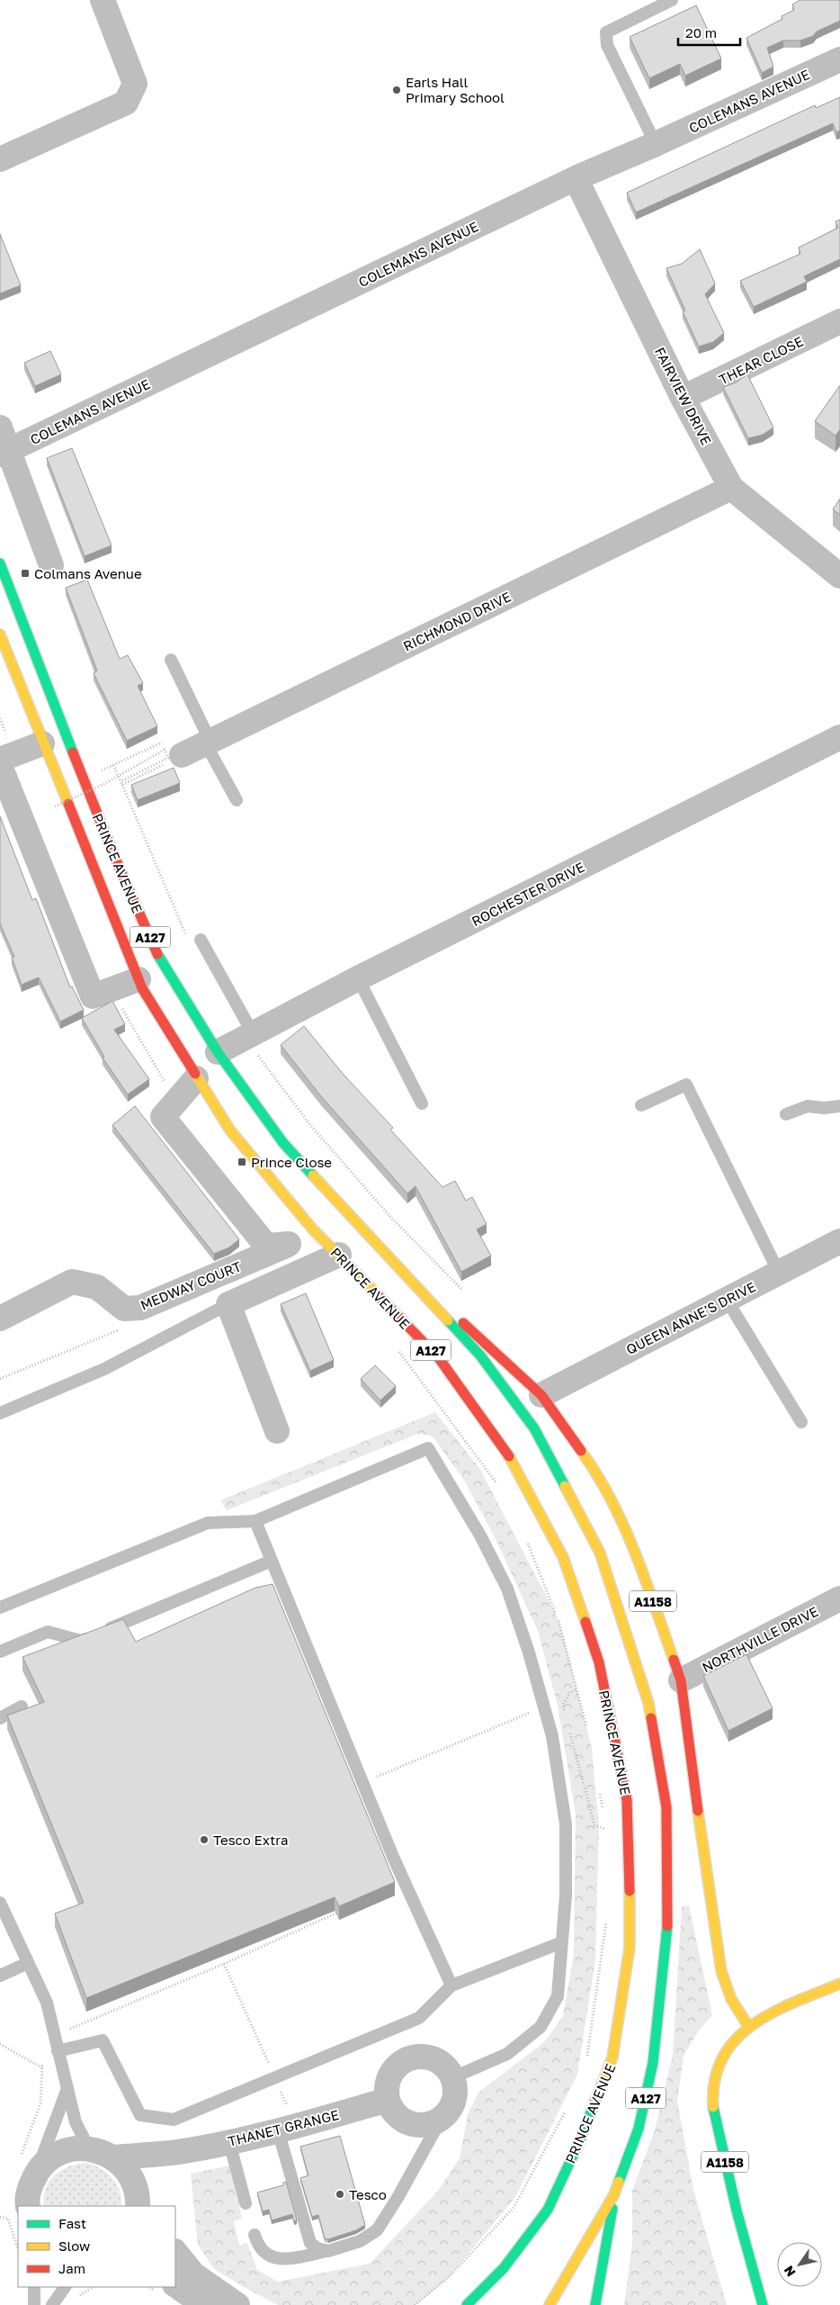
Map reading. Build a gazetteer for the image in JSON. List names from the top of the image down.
{
  "streets": {
    "main road": ["PRINCE AVENUE", "A127", "A1158"],
    "street": [
      "COLEMANS AVENUE",
      "THEAR CLOSE",
      "FAIRVIEW DRIVE",
      "RICHMOND DRIVE",
      "ROCHESTER DRIVE",
      "MEDWAY COURT",
      "QUEEN ANNE'S DRIVE",
      "NORTHVILLE DRIVE",
      "THANET GRANGE"
    ]
  },
  "crossings": [
    ["COLEMANS AVENUE", "FAIRVIEW DRIVE"],
    ["THEAR CLOSE", "FAIRVIEW DRIVE"],
    ["FAIRVIEW DRIVE", "RICHMOND DRIVE"],
    ["PRINCE AVENUE", "ROCHESTER DRIVE"],
    ["PRINCE AVENUE", "A127"],
    ["PRINCE AVENUE", "QUEEN ANNE'S DRIVE"],
    ["PRINCE AVENUE", "A1158"],
    ["PRINCE AVENUE", "NORTHVILLE DRIVE"]
  ],
  "places": {
    "other": ["Earls Hall Primary School", "Tesco Extra", "Tesco"],
    "transit": ["Colmans Avenue", "Prince Close"]
  },
  "legend": ["Fast", "Slow", "Jam"],
  "scale_bar": "20 m",
  "north": "bottom left"
}
